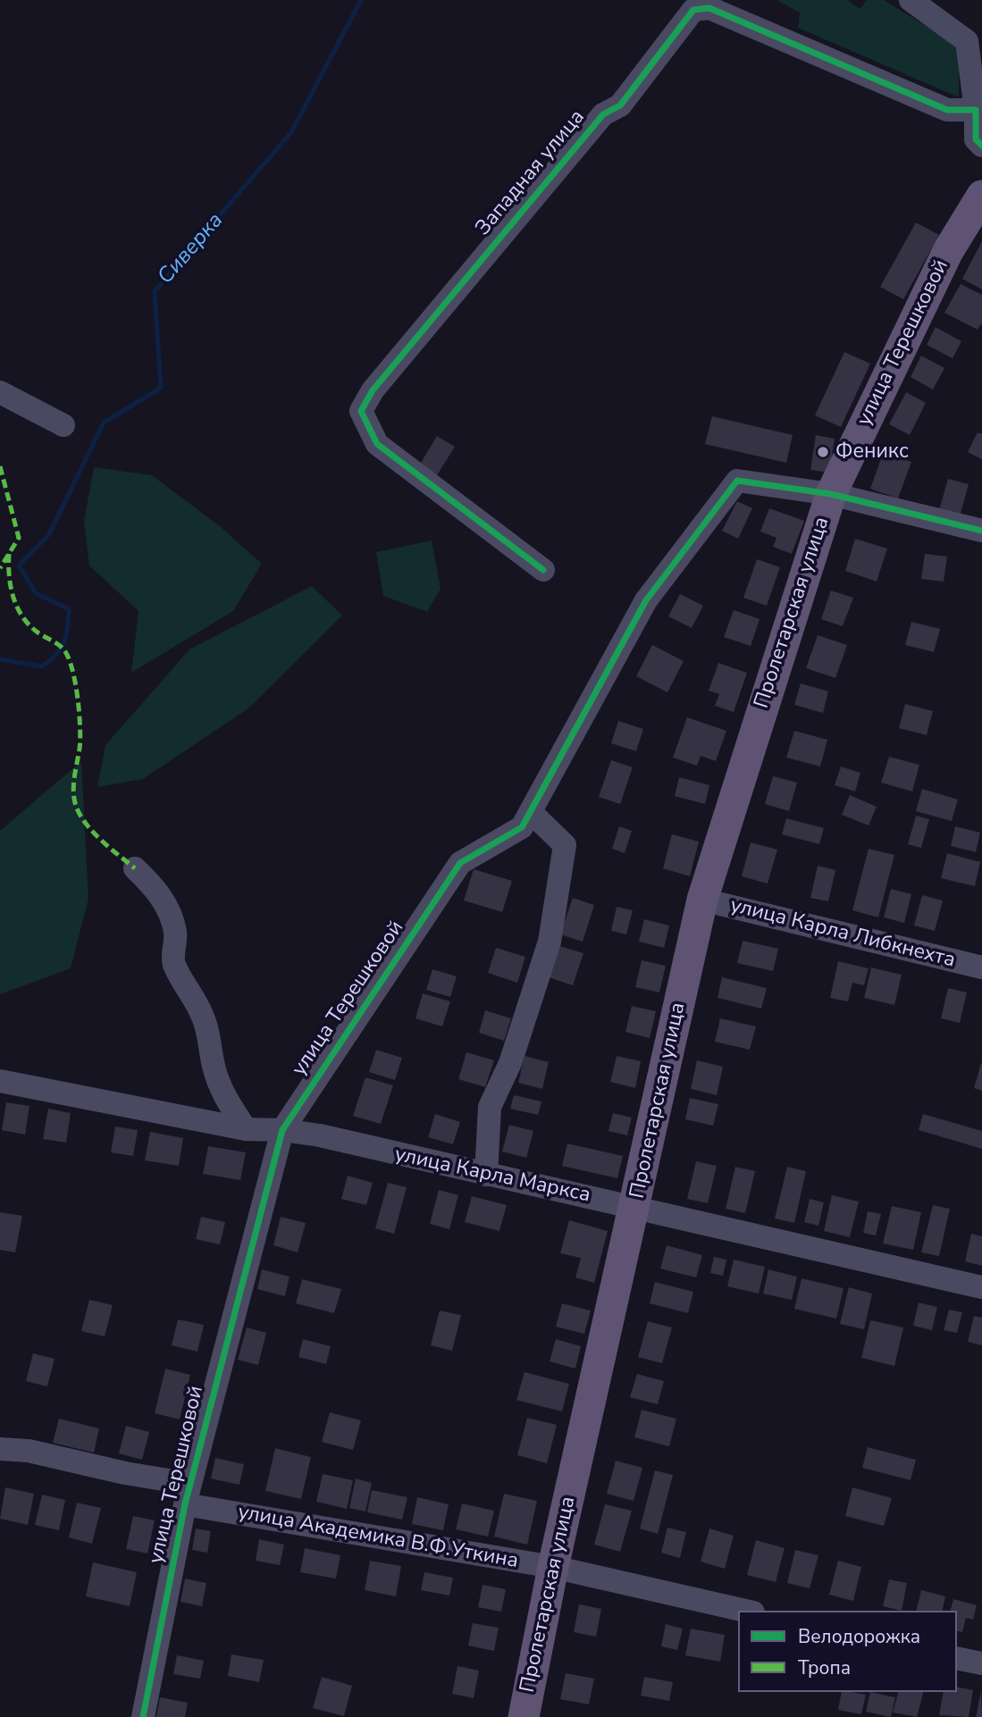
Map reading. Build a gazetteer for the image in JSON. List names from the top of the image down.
{
  "streets": {
    "main road": ["улица Терешковой", "Пролетарская улица"],
    "street": [
      "Западная улица",
      "улица Карла Либкнехта",
      "улица Карла Маркса",
      "улица Академика В.Ф.Уткина"
    ]
  },
  "crossings": [
    ["улица Терешковой", "Пролетарская улица"],
    ["улица Терешковой", "улица Карла Маркса"],
    ["улица Терешковой", "улица Академика В.Ф.Уткина"],
    ["Пролетарская улица", "улица Карла Либкнехта"],
    ["Пролетарская улица", "улица Карла Маркса"],
    ["Пролетарская улица", "улица Академика В.Ф.Уткина"]
  ],
  "water": ["Сиверка"],
  "places": ["Феникс"],
  "legend": ["Велодорожка", "Тропа"]
}
